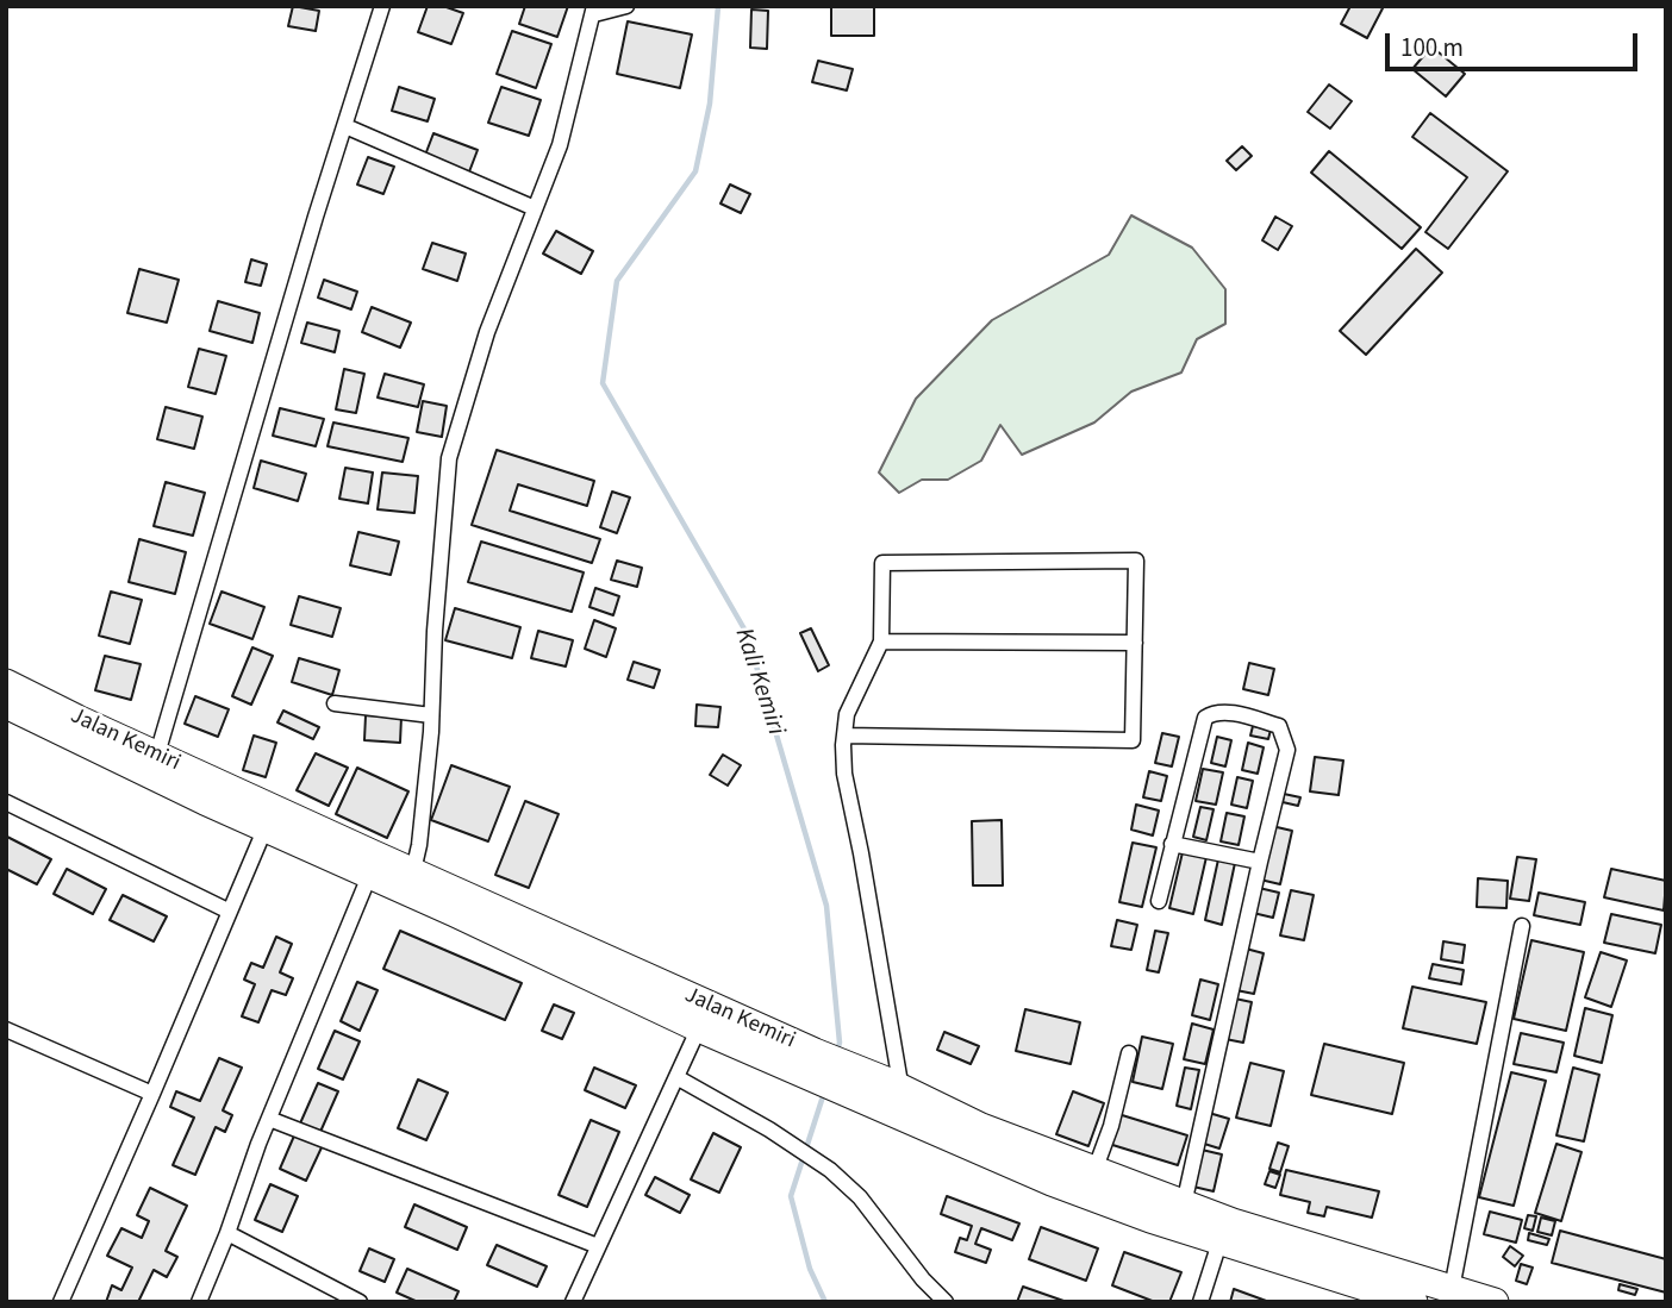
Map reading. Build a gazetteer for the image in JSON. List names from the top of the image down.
{
  "streets": {
    "highway": ["Jalan Kemiri"]
  },
  "water": ["Kali Kemiri"],
  "scale_bar": "100 m"
}
